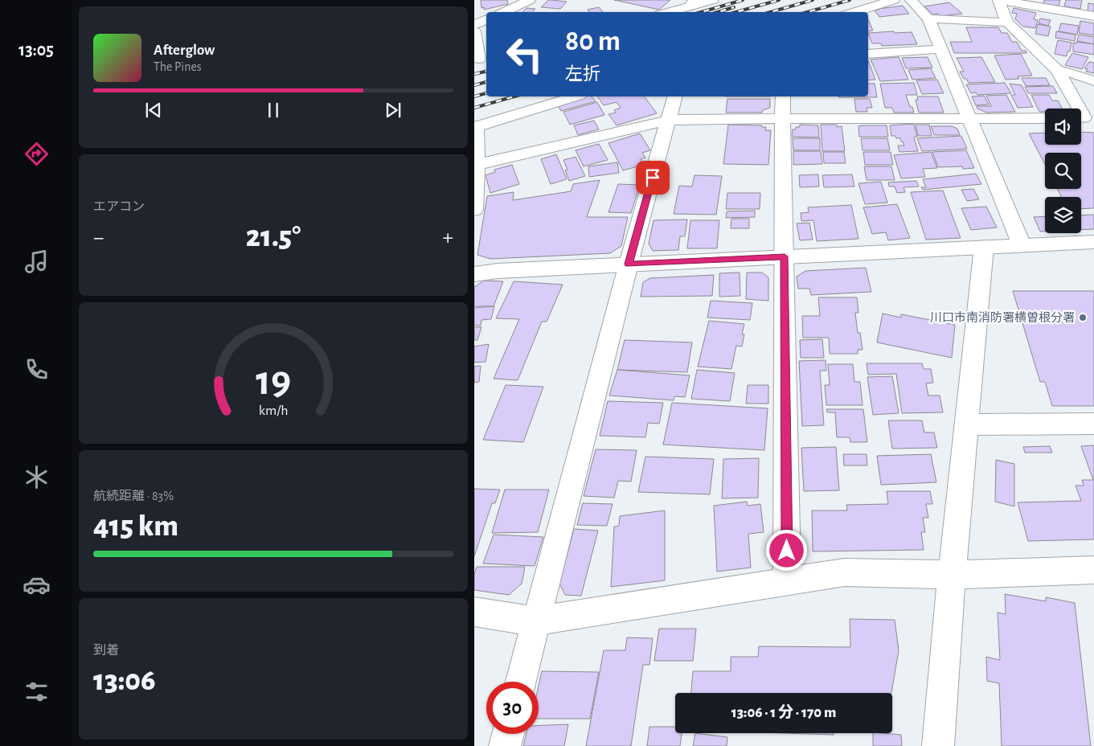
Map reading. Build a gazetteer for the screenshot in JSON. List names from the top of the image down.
{
  "places": ["川口市南消防署横曽根分署"],
  "page": {
    "tabs": "13:05",
    "turn": ["80 m", "左折"],
    "song": ["Afterglow", "The Pines"],
    "tile": [
      "エアコン",
      ["航続距離 · 83%", "415 km"],
      ["到着", "13:06"]
    ],
    "heat": ["−", "21.5°", "+"],
    "limit": "30",
    "trip": "13:06 · 1 分 · 170 m",
    "gauge": ["19", "km/h"]
  }
}
